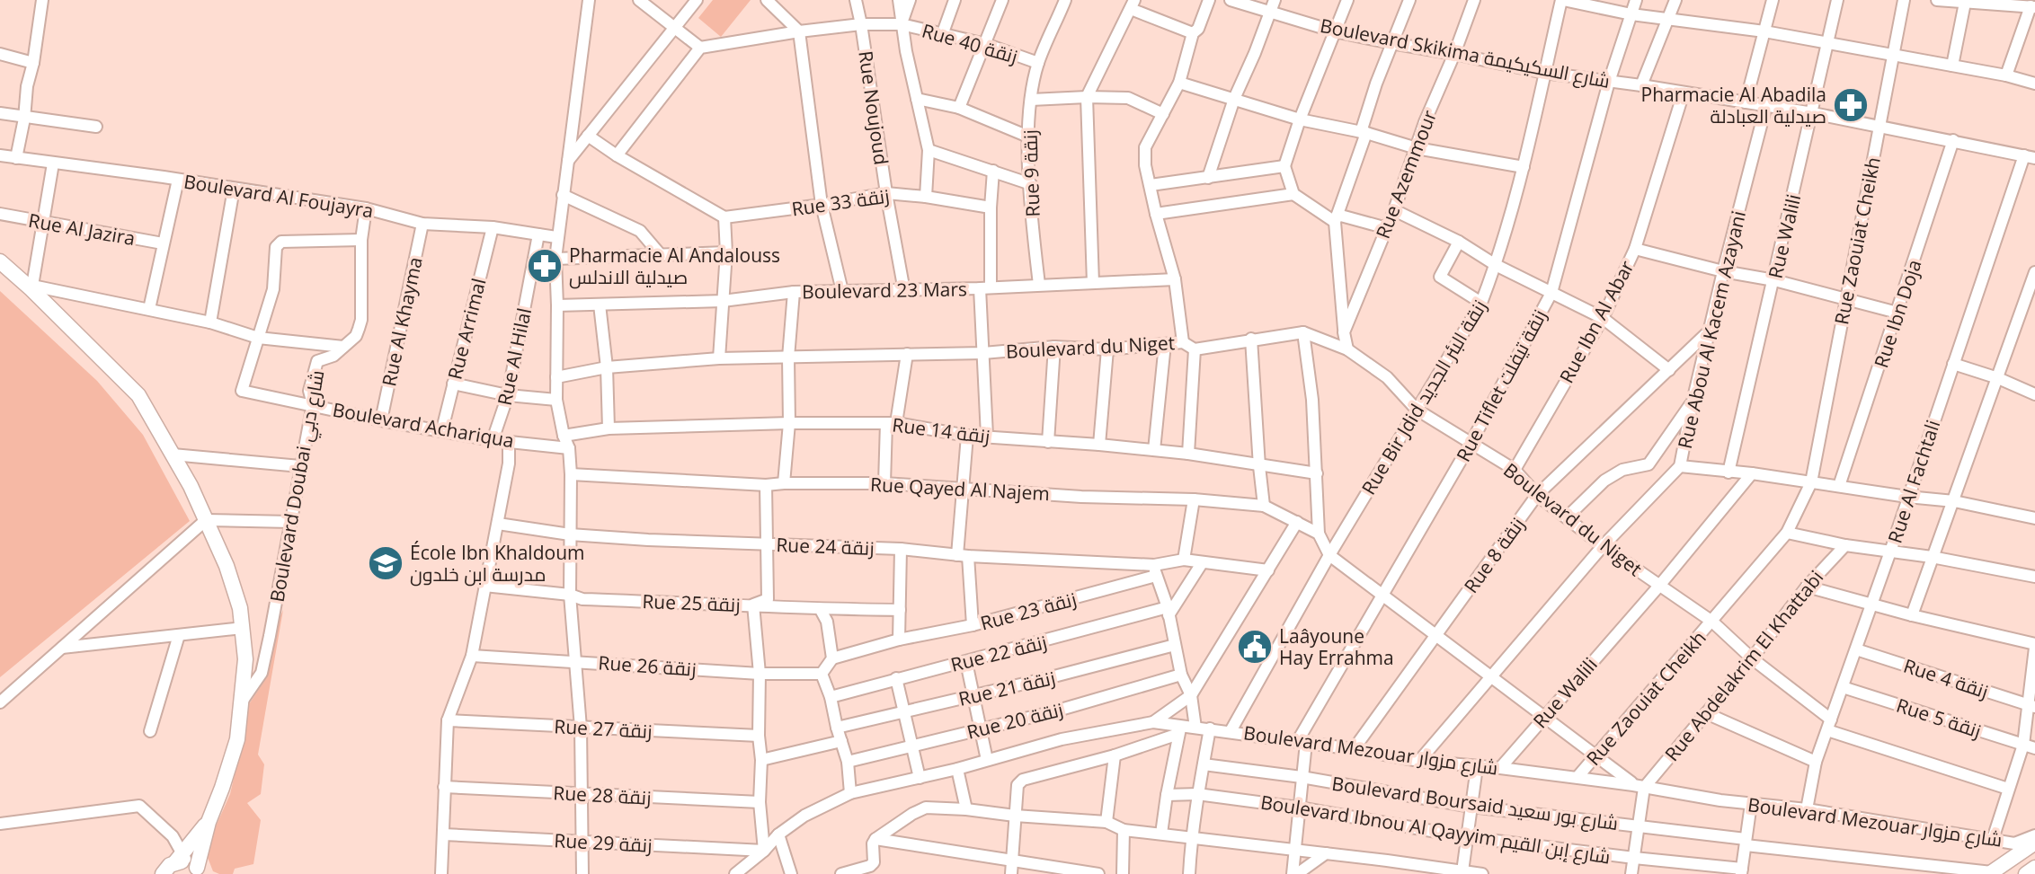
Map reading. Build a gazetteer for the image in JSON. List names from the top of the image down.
{
  "streets": {
    "street": [
      "Rue 40 زنقة",
      "Boulevard Skikima شارع السكيكيمة",
      "Rue Noujoud",
      "Rue 9 زنقة",
      "Rue Azemmour",
      "Boulevard Al Foujayra",
      "Rue 33 زنقة",
      "Rue Al Jazira",
      "Rue Walili",
      "Rue Zaouiat Cheikh",
      "Boulevard 23 Mars",
      "Rue Ibn Doja",
      "Rue Al Khayma",
      "Rue Ibn Al Abar",
      "Rue Arrimal",
      "Rue Abou Al Kacem Azayani",
      "Boulevard du Niget",
      "Rue Al Hilal",
      "Rue Tiflet زنقة تيفلت",
      "Rue Bir Jdid زنقة البئر الجديد",
      "Boulevard Achariqua",
      "Rue 14 زنقة",
      "Rue Al Fachtali",
      "Boulevard Doubai شارع دبي",
      "Rue Qayed Al Najem",
      "Rue 24 زنقة",
      "Rue 8 زنقة",
      "Rue 25 زنقة",
      "Rue 23 زنقة",
      "Rue 22 زنقة",
      "Rue 26 زنقة",
      "Rue Abdelakrim El Khattabi",
      "Rue 4 زنقة",
      "Rue 21 زنقة",
      "Rue 5 زنقة",
      "Rue 20 زنقة",
      "Rue 27 زنقة",
      "Boulevard Mezouar شارع مزوار",
      "Rue 28 زنقة",
      "Boulevard Boursaid شارع بور سعيد",
      "Boulevard Ibnou Al Qayyim شارع إبن القيم",
      "Rue 29 زنقة"
    ]
  },
  "crossings": [
    ["Rue 40 زنقة", "Rue Noujoud"],
    ["Rue 40 زنقة", "Rue 9 زنقة"],
    ["Boulevard Skikima شارع السكيكيمة", "Rue Azemmour"],
    ["Boulevard Skikima شارع السكيكيمة", "Rue Walili"],
    ["Boulevard Skikima شارع السكيكيمة", "Rue Zaouiat Cheikh"],
    ["Boulevard Skikima شارع السكيكيمة", "Rue Ibn Doja"],
    ["Boulevard Skikima شارع السكيكيمة", "Rue Ibn Al Abar"],
    ["Boulevard Skikima شارع السكيكيمة", "Rue Abou Al Kacem Azayani"],
    ["Boulevard Skikima شارع السكيكيمة", "Rue Tiflet زنقة تيفلت"],
    ["Boulevard Skikima شارع السكيكيمة", "Rue Bir Jdid زنقة البئر الجديد"],
    ["Boulevard Skikima شارع السكيكيمة", "Rue Al Fachtali"],
    ["Rue Noujoud", "Rue 33 زنقة"],
    ["Rue Noujoud", "Boulevard 23 Mars"],
    ["Rue 9 زنقة", "Boulevard 23 Mars"],
    ["Boulevard Al Foujayra", "Rue Al Khayma"],
    ["Boulevard Al Foujayra", "Rue Arrimal"],
    ["Boulevard Al Foujayra", "Rue Al Hilal"],
    ["Boulevard Al Foujayra", "Boulevard Doubai شارع دبي"],
    ["Rue Walili", "Boulevard du Niget"],
    ["Rue Walili", "Boulevard Mezouar شارع مزوار"],
    ["Rue Zaouiat Cheikh", "Boulevard du Niget"],
    ["Rue Zaouiat Cheikh", "Boulevard Mezouar شارع مزوار"],
    ["Rue Al Khayma", "Boulevard Achariqua"],
    ["Rue Ibn Al Abar", "Boulevard du Niget"],
    ["Rue Arrimal", "Boulevard Achariqua"],
    ["Rue Abou Al Kacem Azayani", "Boulevard du Niget"],
    ["Rue Abou Al Kacem Azayani", "Rue 8 زنقة"],
    ["Rue Abou Al Kacem Azayani", "Boulevard Mezouar شارع مزوار"],
    ["Boulevard du Niget", "Rue Tiflet زنقة تيفلت"],
    ["Boulevard du Niget", "Rue Bir Jdid زنقة البئر الجديد"],
    ["Boulevard du Niget", "Rue Al Fachtali"],
    ["Boulevard du Niget", "Rue 8 زنقة"],
    ["Boulevard du Niget", "Rue Abdelakrim El Khattabi"],
    ["Rue Al Hilal", "Boulevard Achariqua"],
    ["Rue Tiflet زنقة تيفلت", "Boulevard Mezouar شارع مزوار"],
    ["Rue Bir Jdid زنقة البئر الجديد", "Boulevard Mezouar شارع مزوار"],
    ["Boulevard Achariqua", "Boulevard Doubai شارع دبي"],
    ["Rue Al Fachtali", "Rue 4 زنقة"],
    ["Rue Al Fachtali", "Rue 5 زنقة"],
    ["Rue Al Fachtali", "Boulevard Mezouar شارع مزوار"],
    ["Rue 24 زنقة", "Rue 23 زنقة"],
    ["Rue 8 زنقة", "Boulevard Mezouar شارع مزوار"],
    ["Rue Abdelakrim El Khattabi", "Boulevard Mezouar شارع مزوار"],
    ["Boulevard Mezouar شارع مزوار", "Rue 29 زنقة"]
  ],
  "places": {
    "pharmacy": ["Pharmacie Al Abadila صيدلية العبادلة", "Pharmacie Al Andalouss صيدلية الاندلس"],
    "school or university": ["École Ibn Khaldoum مدرسة ابن خلدون"],
    "public building": ["Laâyoune Hay Errahma"]
  }
}
